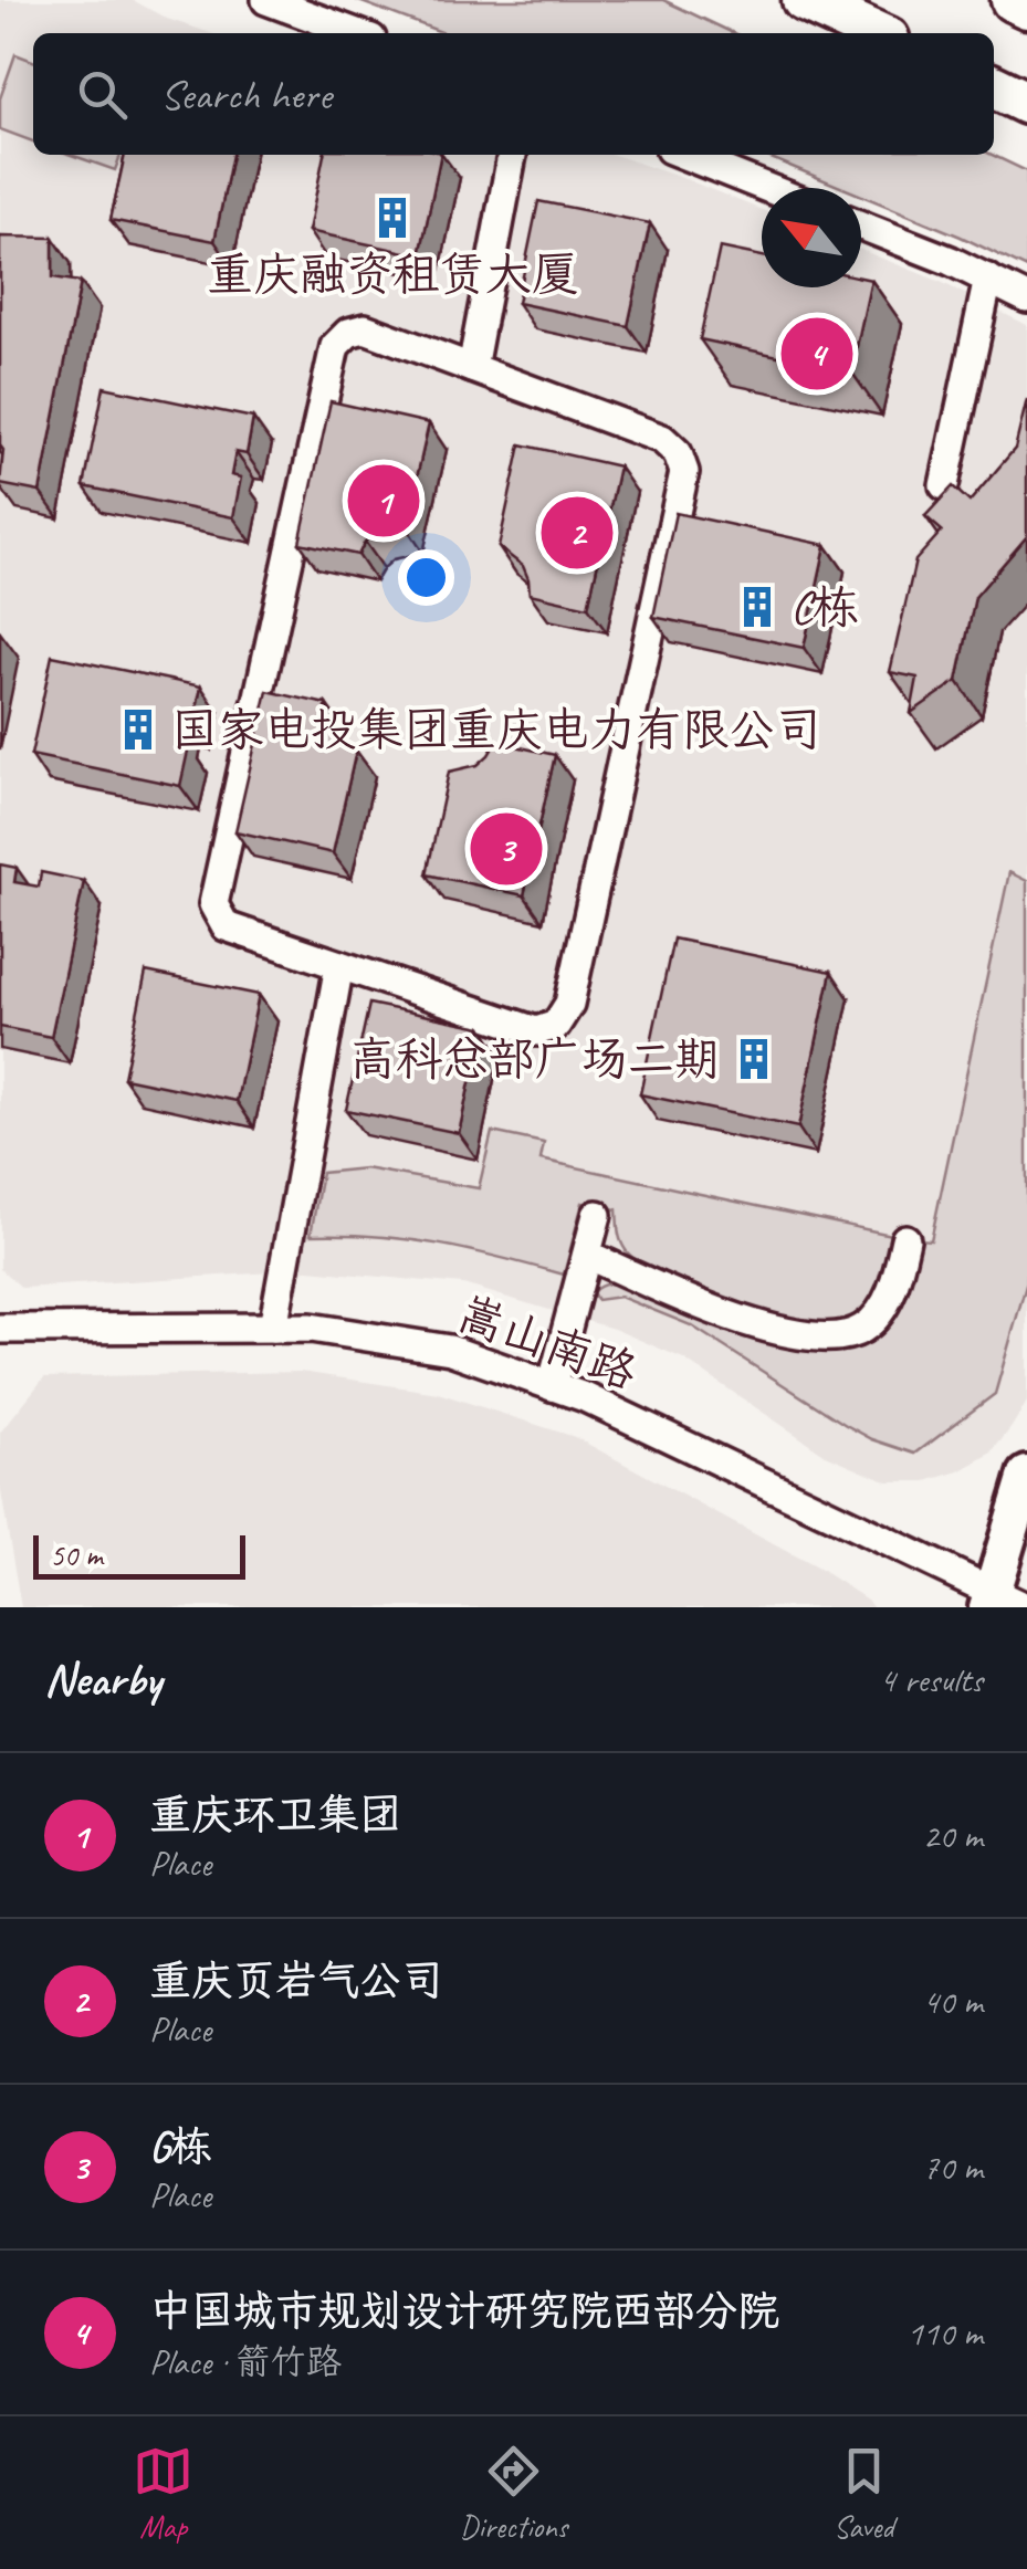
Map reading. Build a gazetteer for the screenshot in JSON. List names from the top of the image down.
{
  "streets": {
    "street": ["嵩山南路"]
  },
  "places": {
    "building": [
      "重庆融资租赁大厦",
      "C栋",
      "国家电投集团重庆电力有限公司",
      "高科总部广场二期"
    ]
  },
  "scale_bar": "50 m",
  "north": "top left",
  "page": {
    "search": "Search here",
    "pins": [
      "4",
      "1",
      "2",
      "3"
    ],
    "scale": "50 m",
    "heading": ["Nearby", "4 results"],
    "list": [
      {
        "mark": "1",
        "name": "重庆环卫集团",
        "note": "Place",
        "value": "20 m"
      },
      {
        "mark": "2",
        "name": "重庆页岩气公司",
        "note": "Place",
        "value": "40 m"
      },
      {
        "mark": "3",
        "name": "G栋",
        "note": "Place",
        "value": "70 m"
      },
      {
        "mark": "4",
        "name": "中国城市规划设计研究院西部分院",
        "note": "Place · 箭竹路",
        "value": "110 m"
      }
    ],
    "nav": ["Map", "Directions", "Saved"]
  }
}
